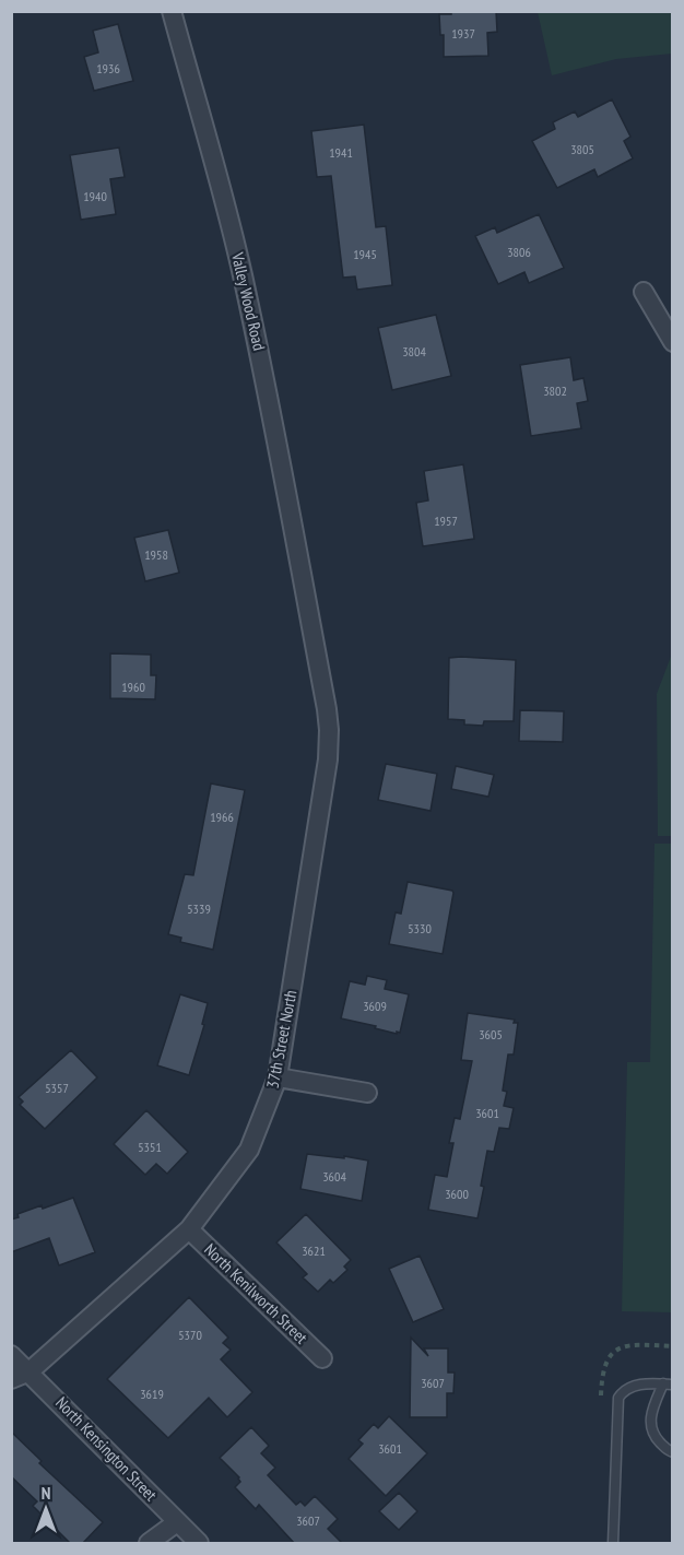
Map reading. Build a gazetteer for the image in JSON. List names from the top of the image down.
{
  "streets": {
    "street": [
      "Valley Wood Road",
      "37th Street North",
      "North Kenilworth Street",
      "North Kensington Street"
    ]
  },
  "crossings": [
    ["Valley Wood Road", "37th Street North"],
    ["37th Street North", "North Kenilworth Street"],
    ["37th Street North", "North Kensington Street"]
  ],
  "house_numbers": [
    "1937",
    "1936",
    "3805",
    "1941",
    "1940",
    "3806",
    "1945",
    "3804",
    "3802",
    "1957",
    "1958",
    "1960",
    "1966",
    "5339",
    "5330",
    "3609",
    "3605",
    "5357",
    "3601",
    "5351",
    "3604",
    "3600",
    "3621",
    "5370",
    "3607",
    "3619",
    "3601",
    "3607"
  ],
  "north": "top"
}
